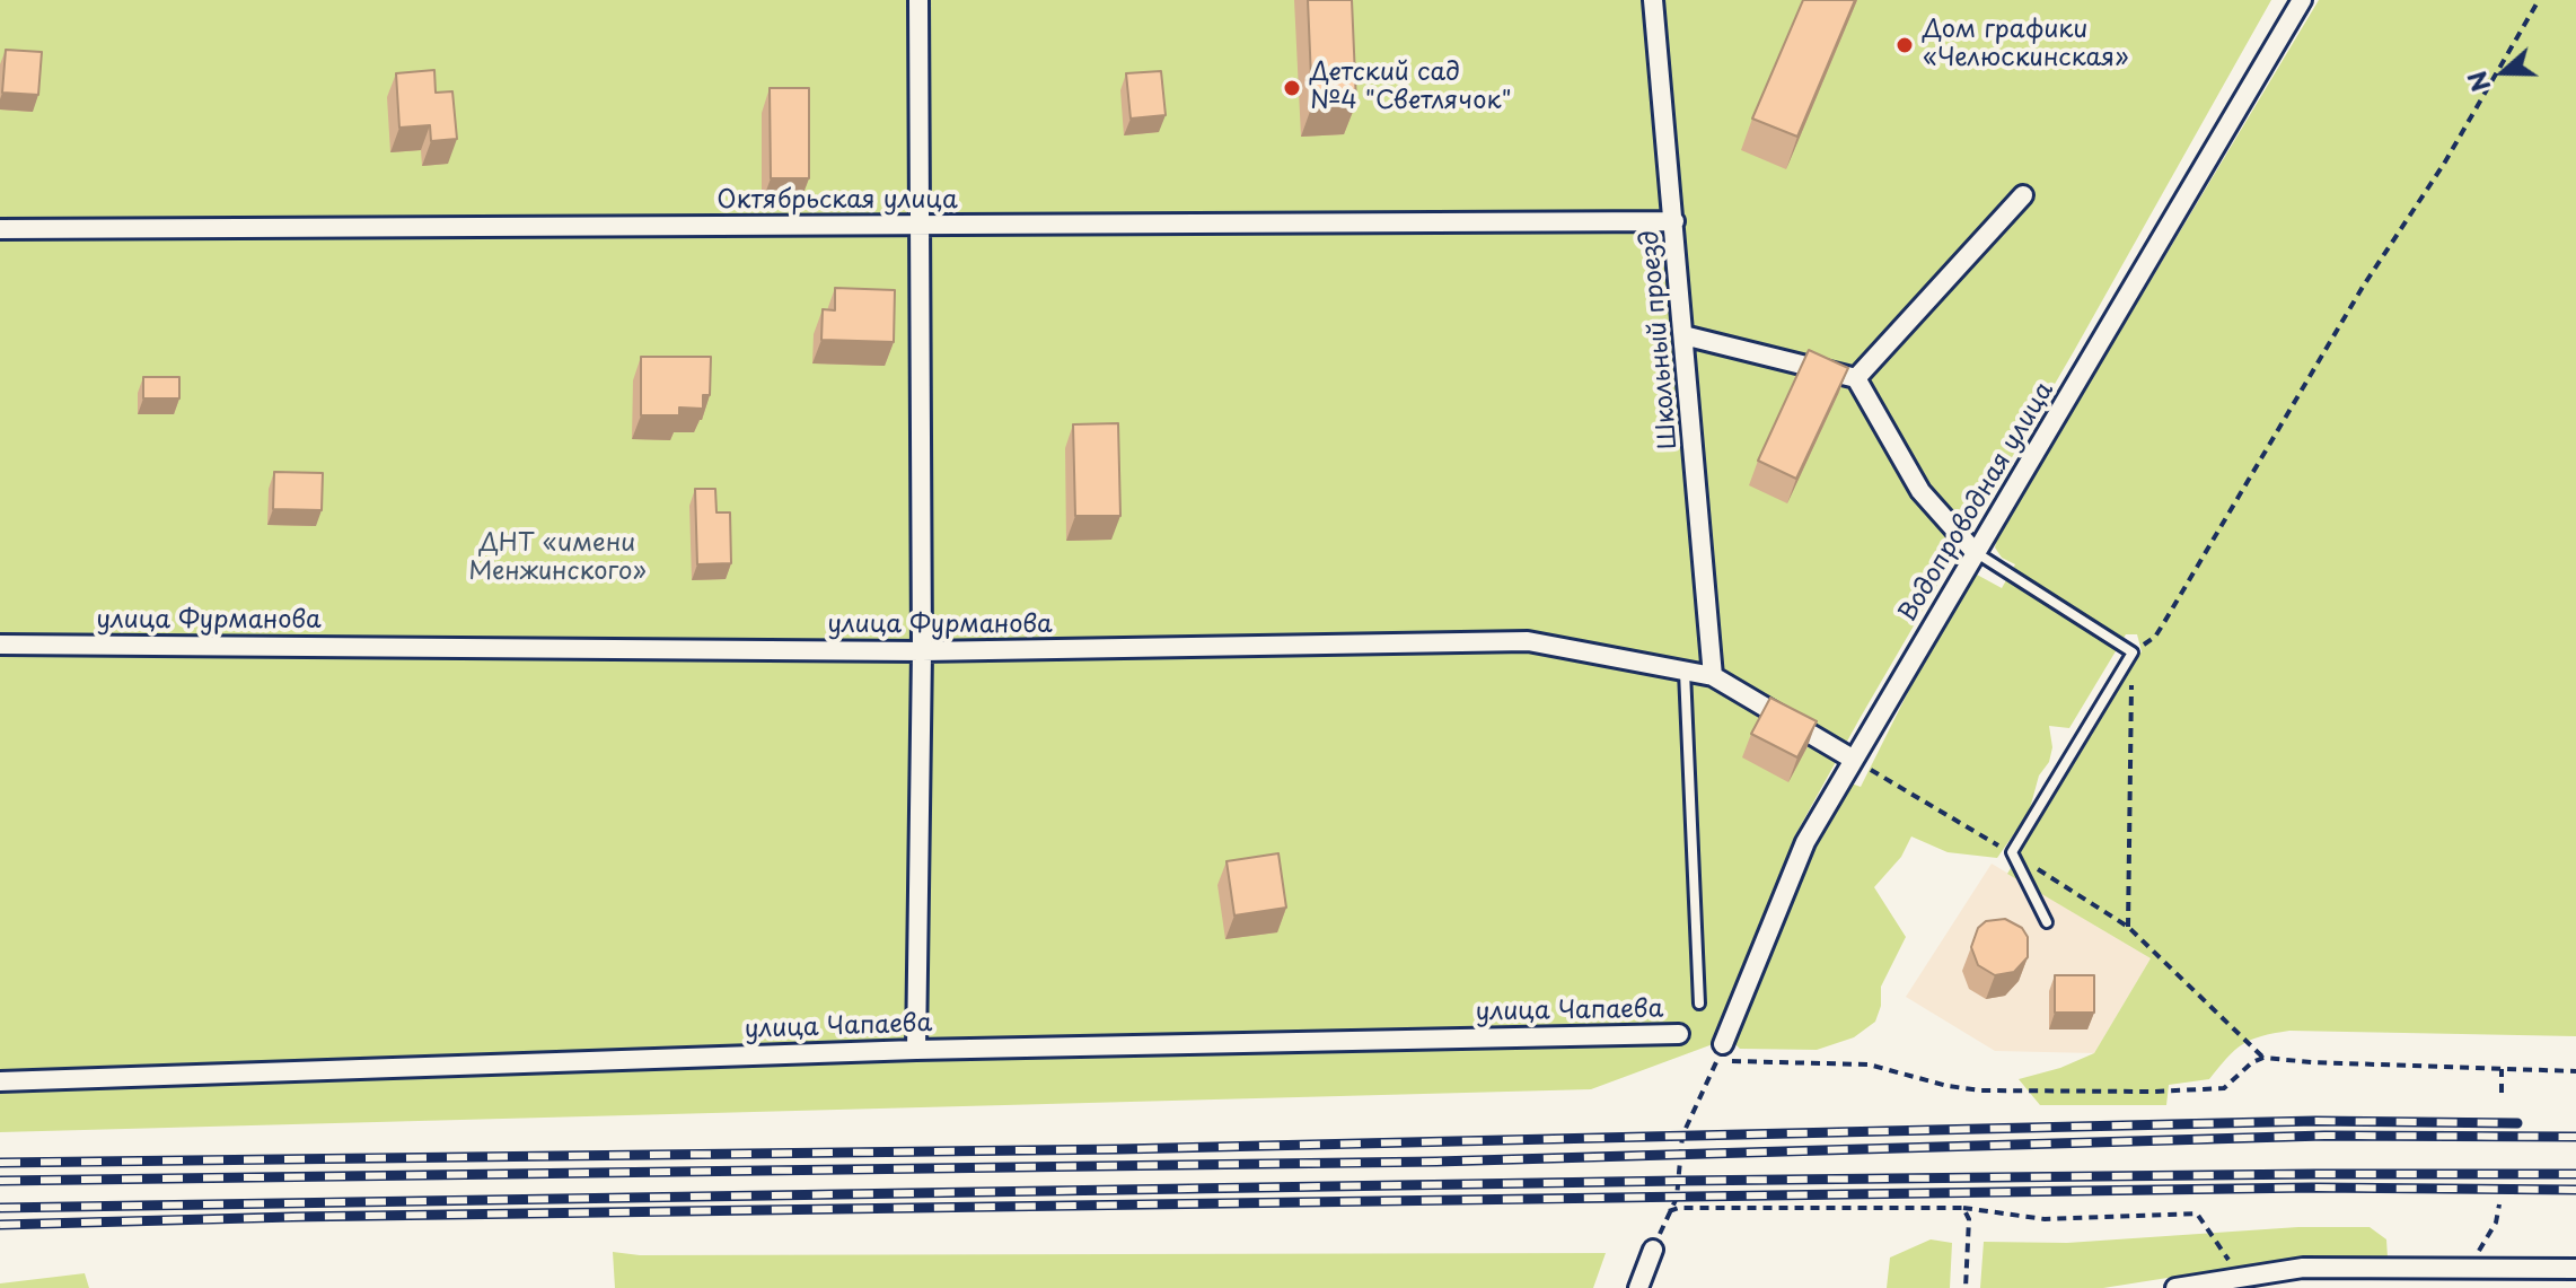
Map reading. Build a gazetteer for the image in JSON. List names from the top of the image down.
{
  "streets": {
    "street": [
      "Октябрьская улица",
      "Школьный проезд",
      "Водопроводная улица",
      "улица Фурманова",
      "улица Чапаева"
    ]
  },
  "crossings": [
    ["Октябрьская улица", "Школьный проезд"],
    ["Школьный проезд", "улица Фурманова"],
    ["Водопроводная улица", "улица Фурманова"]
  ],
  "parks": ["ДНТ «имени Менжинского»"],
  "places": ["Дом графики «Челюскинская»", "Детский сад №4 \"Светлячок\""],
  "north": "left"
}
